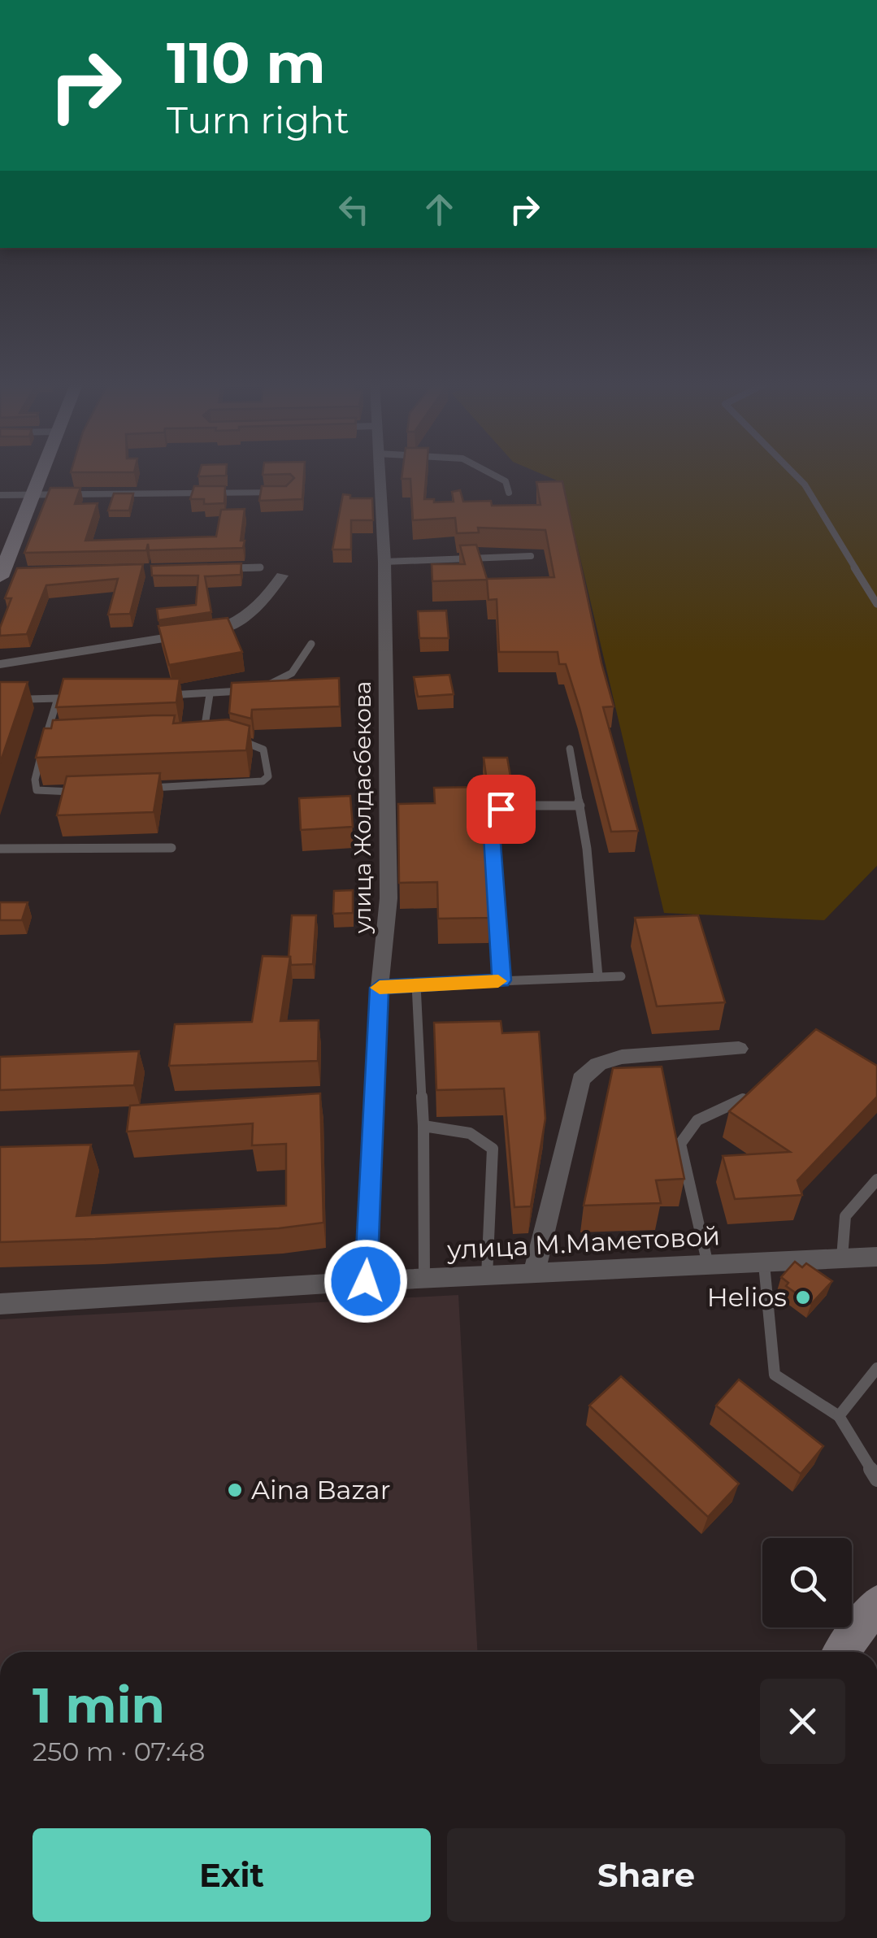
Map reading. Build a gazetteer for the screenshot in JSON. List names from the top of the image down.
{
  "streets": {
    "street": ["улица Жолдасбекова", "улица М.Маметовой"]
  },
  "crossings": [
    ["улица Жолдасбекова", "улица М.Маметовой"]
  ],
  "places": ["Helios", "Aina Bazar"],
  "page": {
    "turn": ["110 m", "Turn right"],
    "heading": ["1 min", "250 m · 07:48"],
    "buttons": ["Exit", "Share"]
  }
}
